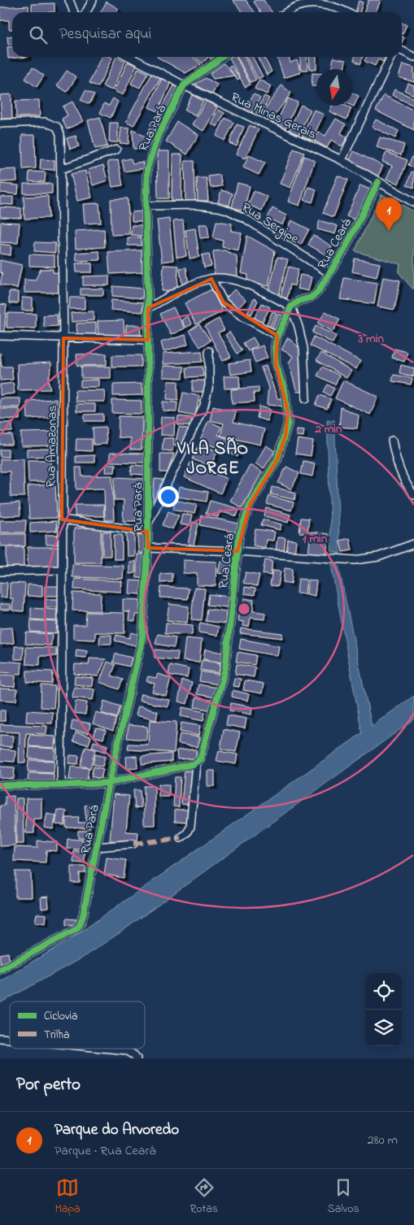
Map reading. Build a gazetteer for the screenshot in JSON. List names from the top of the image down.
{
  "streets": {
    "street": [
      "Rua Minas Gerais",
      "Rua Pará",
      "Rua Sergipe",
      "Rua Ceará",
      "Rua Amazonas"
    ]
  },
  "crossings": [
    ["Rua Minas Gerais", "Rua Pará"],
    ["Rua Minas Gerais", "Rua Ceará"],
    ["Rua Pará", "Rua Sergipe"],
    ["Rua Sergipe", "Rua Ceará"]
  ],
  "districts": ["VILA SÃO JORGE"],
  "legend": ["Ciclovia", "Trilha"],
  "north": "bottom",
  "page": {
    "search": "Pesquisar aqui",
    "pins": "1",
    "heading": "Por perto",
    "list": [
      {
        "mark": "1",
        "name": "Parque do Arvoredo",
        "note": "Parque · Rua Ceará",
        "value": "280 m"
      }
    ],
    "nav": ["Mapa", "Rotas", "Salvos"]
  },
  "rings": ["3 min", "2 min", "1 min"]
}
